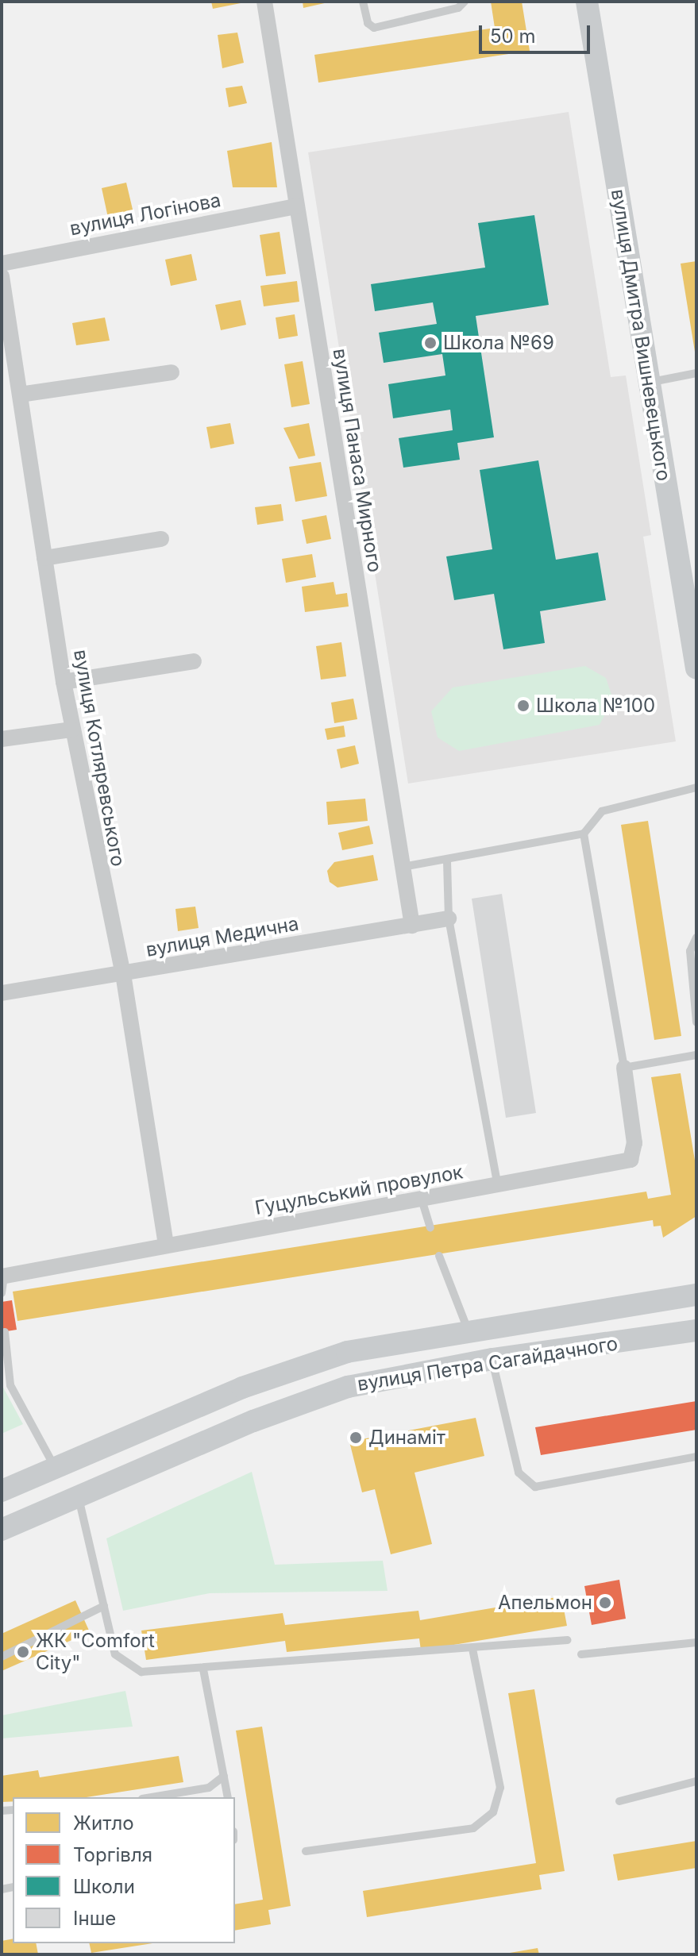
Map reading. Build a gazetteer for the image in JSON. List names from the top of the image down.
{
  "streets": {
    "street": [
      "вулиця Логінова",
      "вулиця Дмитра Вишневецького",
      "вулиця Панаса Мирного",
      "вулиця Котляревського",
      "вулиця Медична",
      "Гуцульський провулок",
      "вулиця Петра Сагайдачного"
    ]
  },
  "crossings": [
    ["вулиця Логінова", "вулиця Панаса Мирного"],
    ["вулиця Панаса Мирного", "вулиця Медична"],
    ["вулиця Котляревського", "вулиця Медична"],
    ["вулиця Котляревського", "Гуцульський провулок"]
  ],
  "places": [
    "Школа №69",
    "Школа №100",
    "Динаміт",
    "Апельмон",
    "ЖК \"Comfort City\""
  ],
  "legend": [
    "Житло",
    "Торгівля",
    "Школи",
    "Інше"
  ],
  "scale_bar": "50 m"
}
